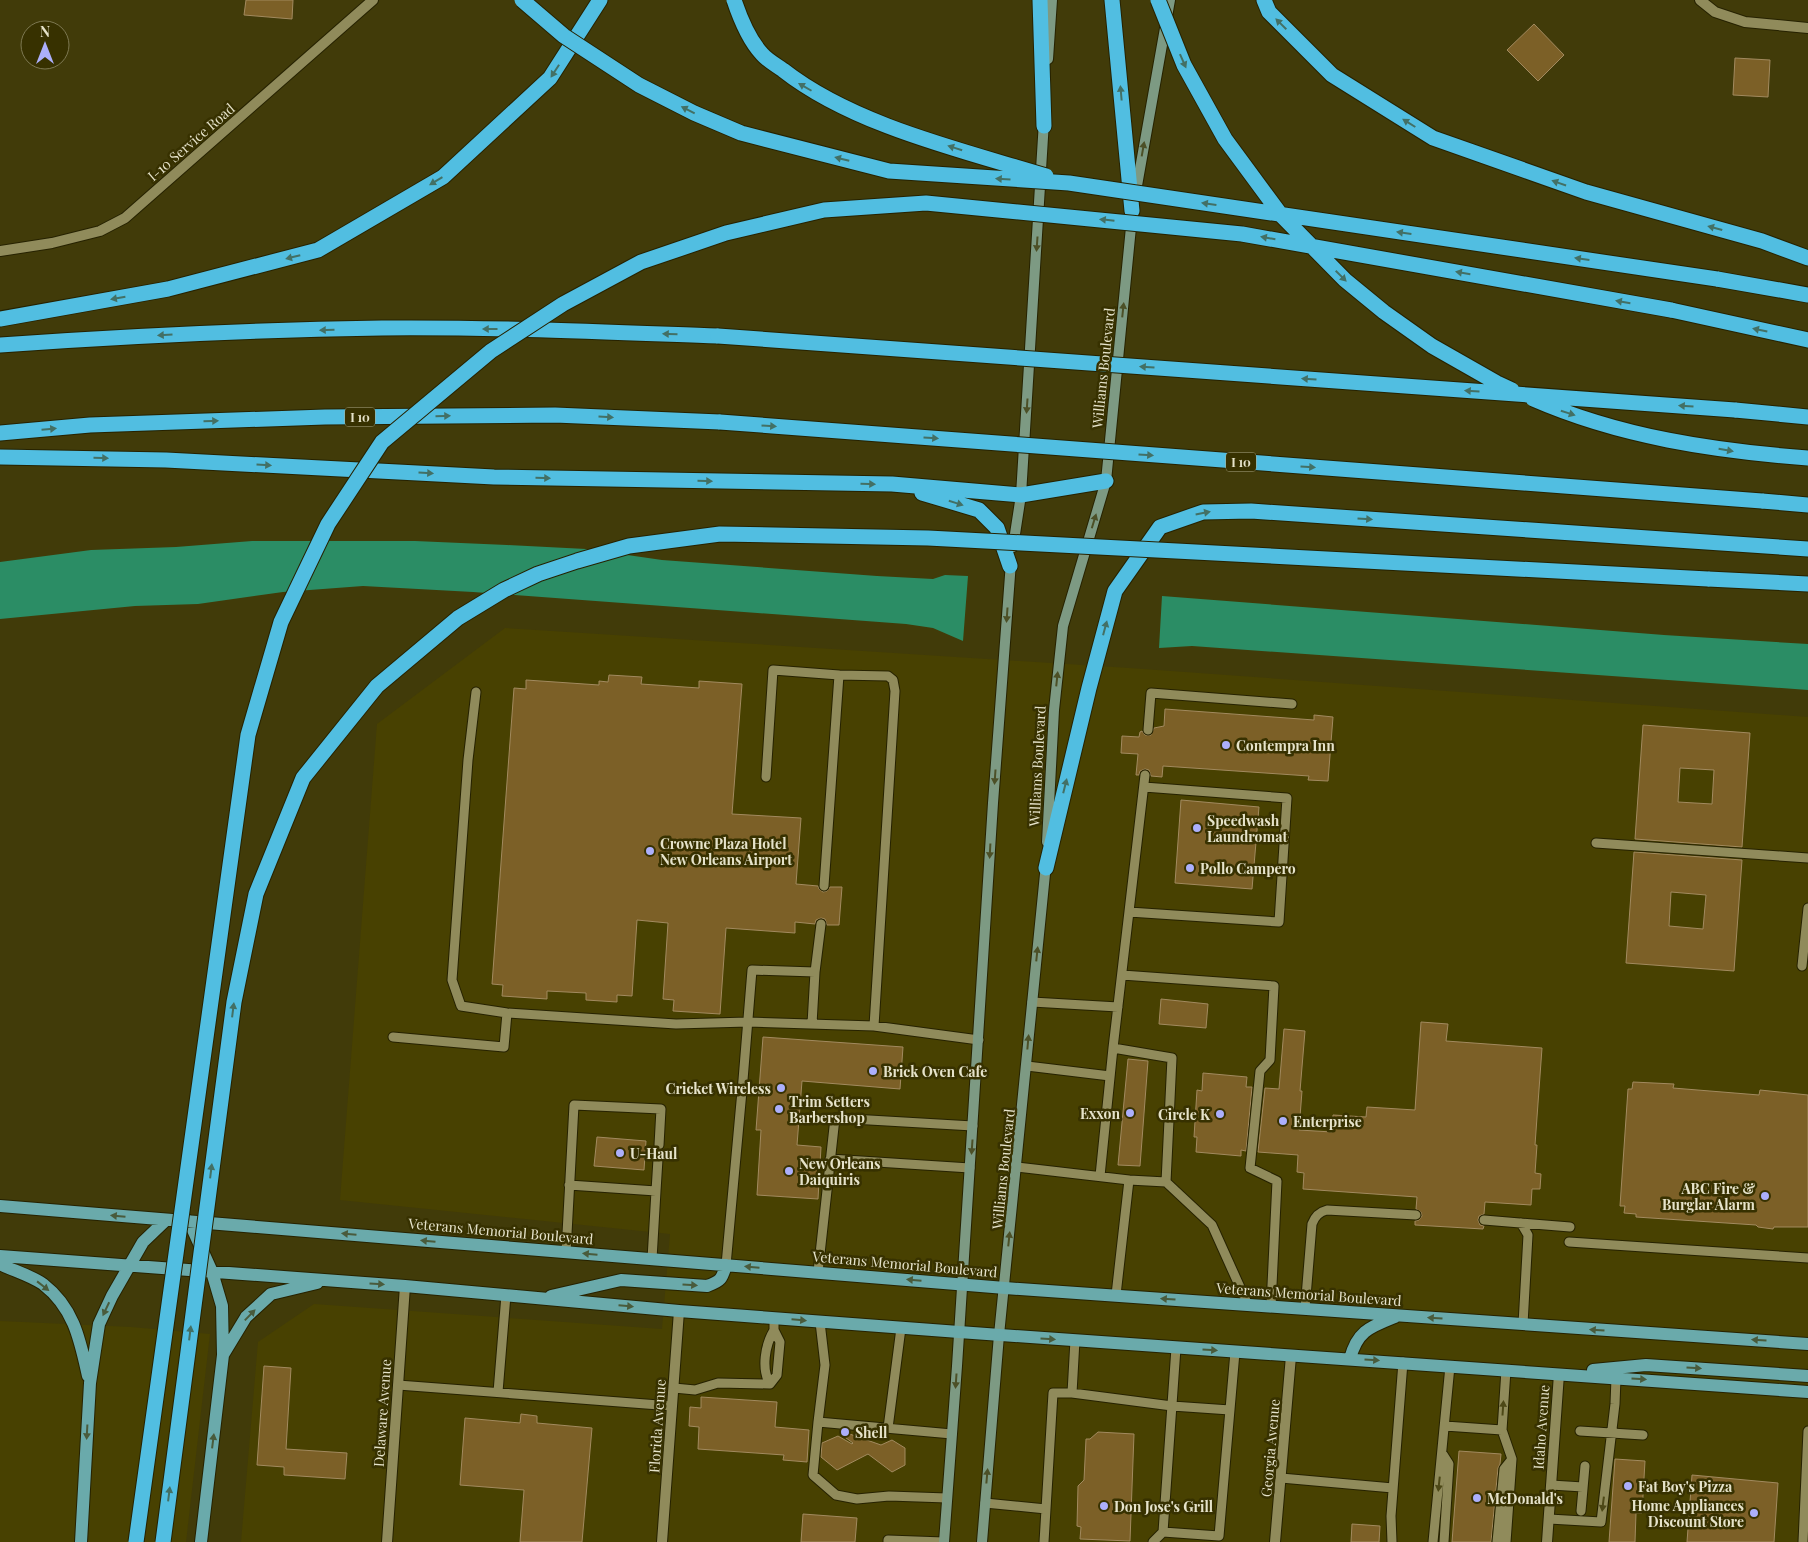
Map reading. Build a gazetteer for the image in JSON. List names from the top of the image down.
{
  "streets": {
    "highway": ["I 10"],
    "main road": ["Williams Boulevard", "Veterans Memorial Boulevard"],
    "street": [
      "I-10 Service Road",
      "Delaware Avenue",
      "Florida Avenue",
      "Idaho Avenue",
      "Georgia Avenue"
    ]
  },
  "crossings": [
    ["Williams Boulevard", "Veterans Memorial Boulevard"]
  ],
  "places": [
    "Contempra Inn",
    "Speedwash Laundromat",
    "Crowne Plaza Hotel New Orleans Airport",
    "Pollo Campero",
    "Brick Oven Cafe",
    "Cricket Wireless",
    "Trim Setters Barbershop",
    "Exxon",
    "Circle K",
    "Enterprise",
    "U-Haul",
    "New Orleans Daiquiris",
    "ABC Fire & Burglar Alarm",
    "Shell",
    "Fat Boy's Pizza",
    "McDonald's",
    "Don Jose's Grill",
    "Home Appliances Discount Store"
  ],
  "north": "top"
}
